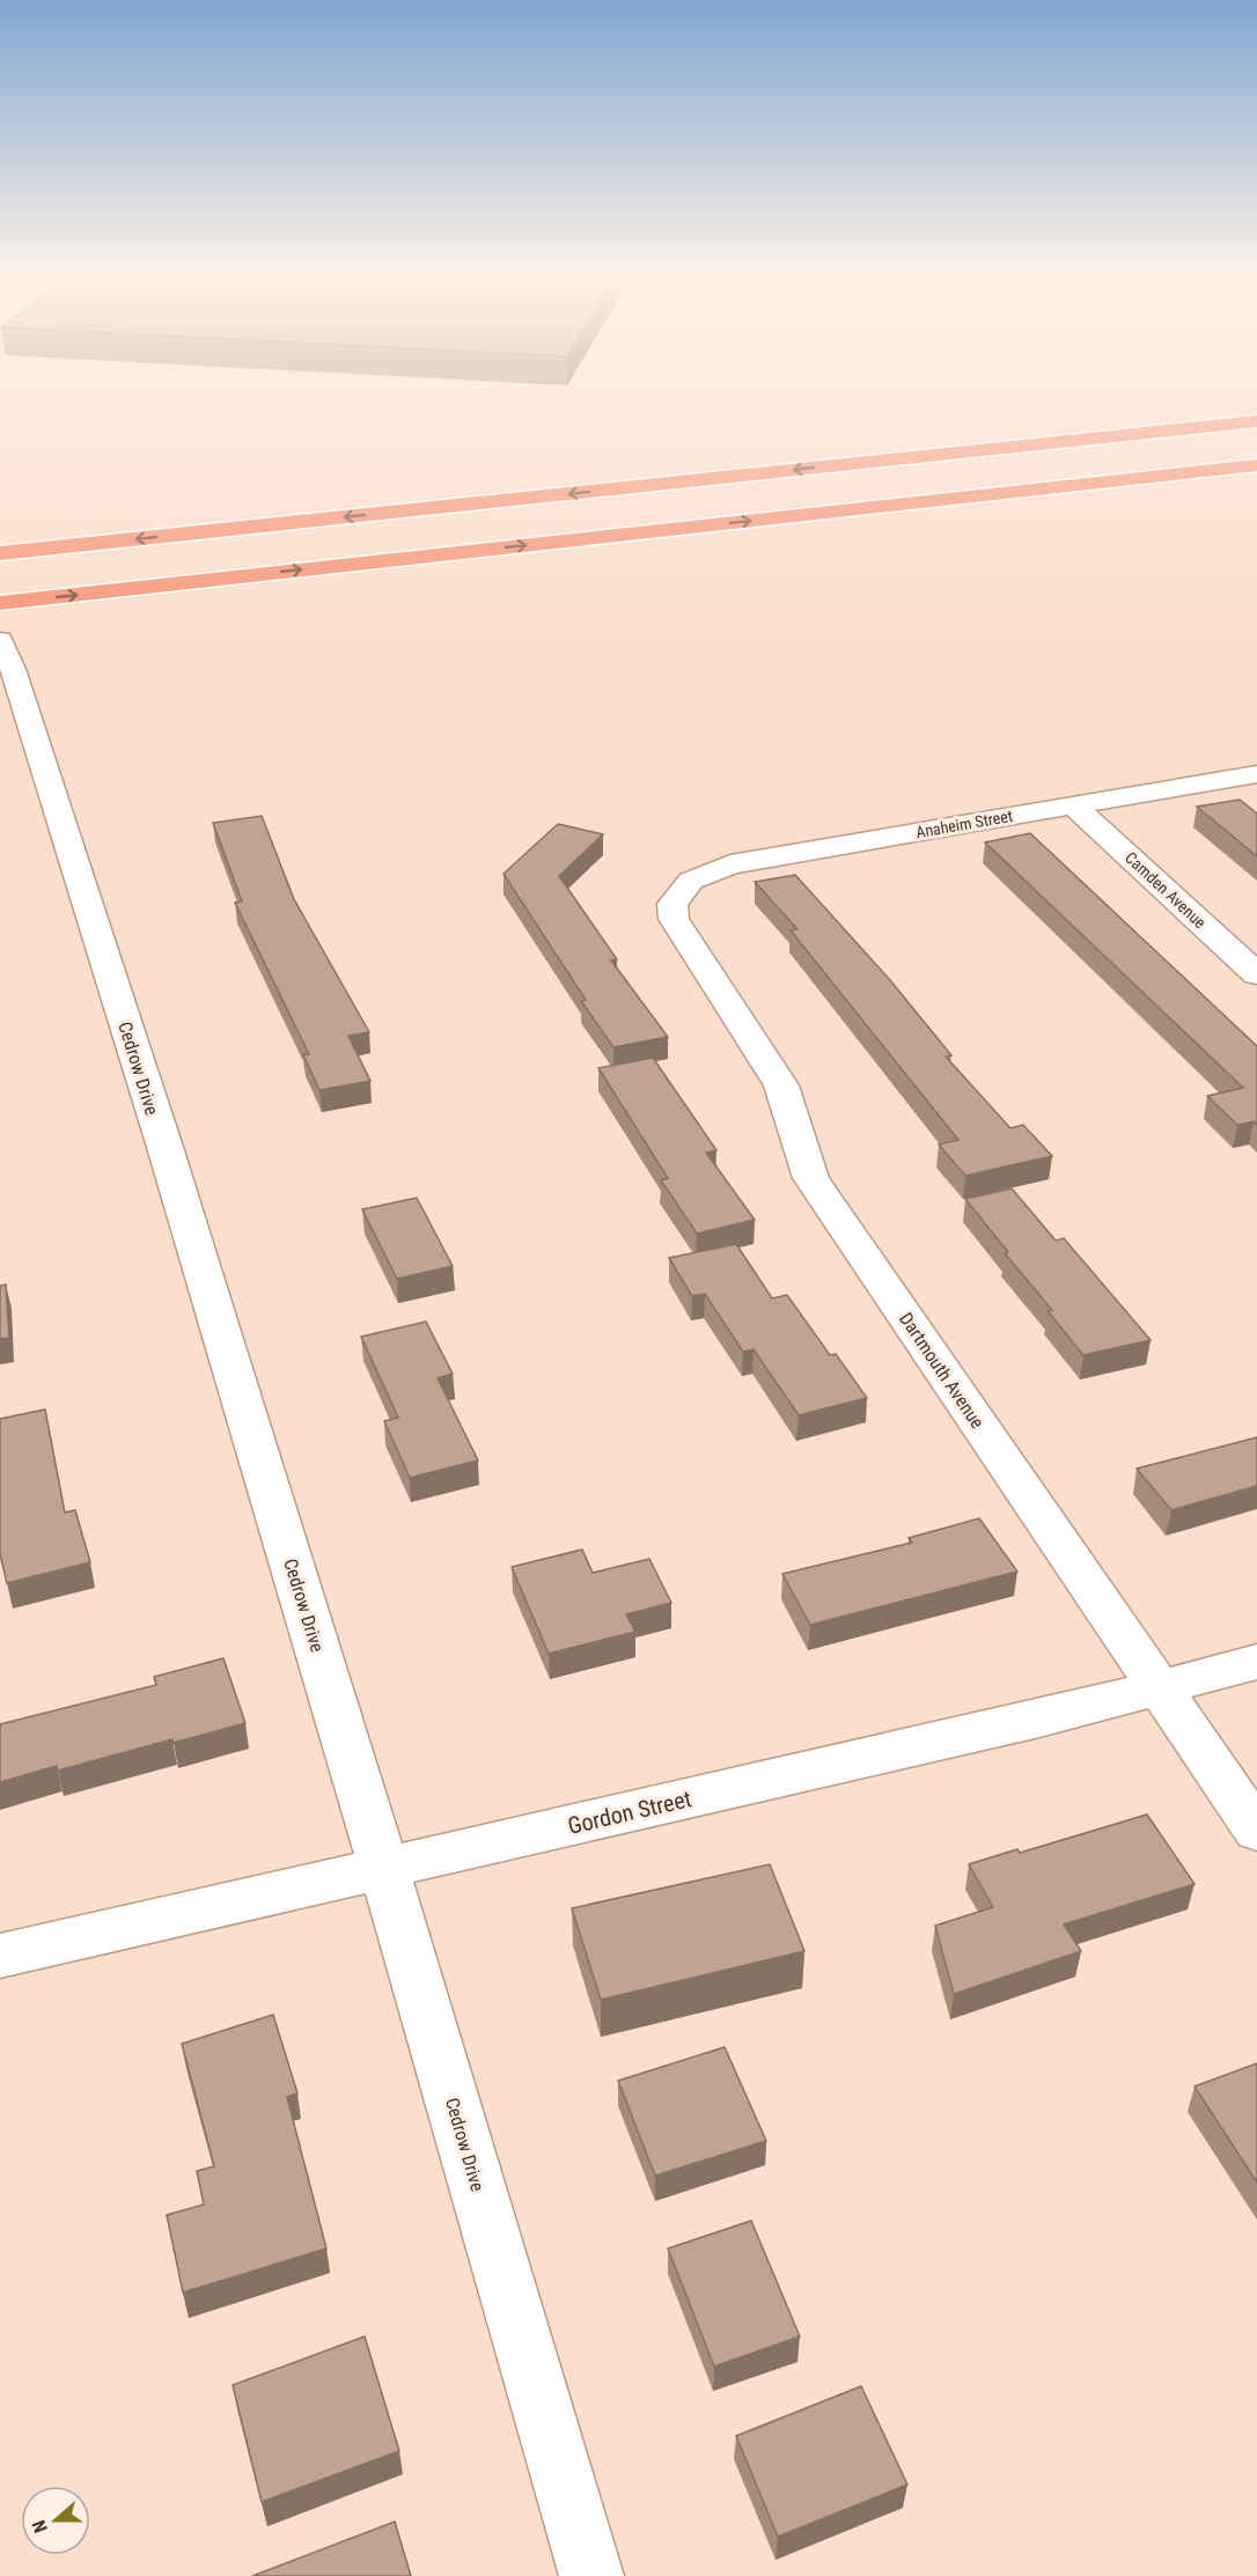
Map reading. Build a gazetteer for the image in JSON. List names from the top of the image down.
{
  "streets": {
    "street": [
      "Anaheim Street",
      "Camden Avenue",
      "Cedrow Drive",
      "Dartmouth Avenue",
      "Gordon Street"
    ]
  },
  "crossings": [
    ["Anaheim Street", "Camden Avenue"],
    ["Anaheim Street", "Dartmouth Avenue"],
    ["Cedrow Drive", "Gordon Street"],
    ["Dartmouth Avenue", "Gordon Street"]
  ],
  "north": "left"
}
